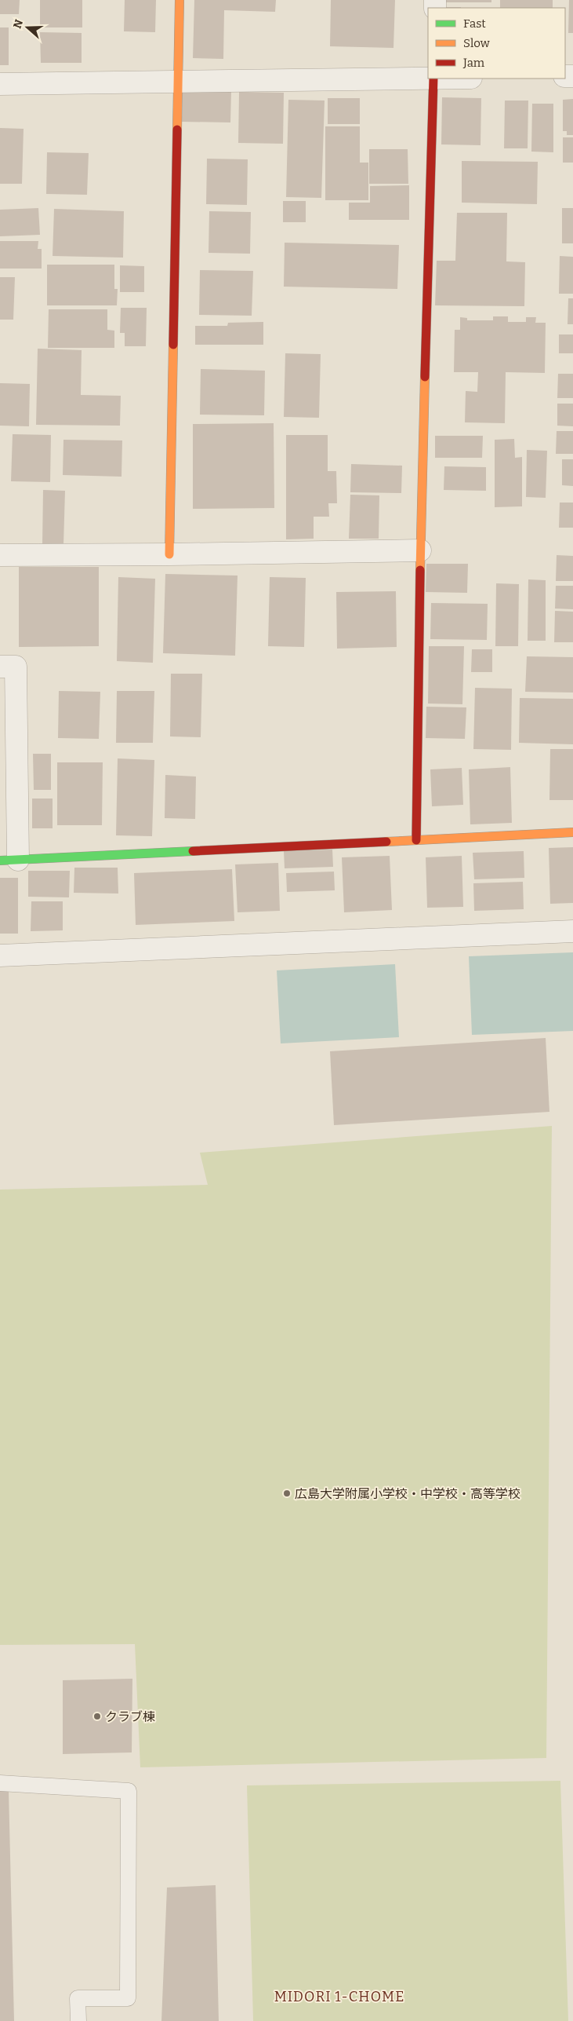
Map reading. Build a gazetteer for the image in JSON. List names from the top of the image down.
{
  "districts": ["MIDORI 1-CHOME"],
  "places": ["広島大学附属小学校・中学校・高等学校", "クラブ棟"],
  "legend": ["Fast", "Slow", "Jam"],
  "north": "left"
}
